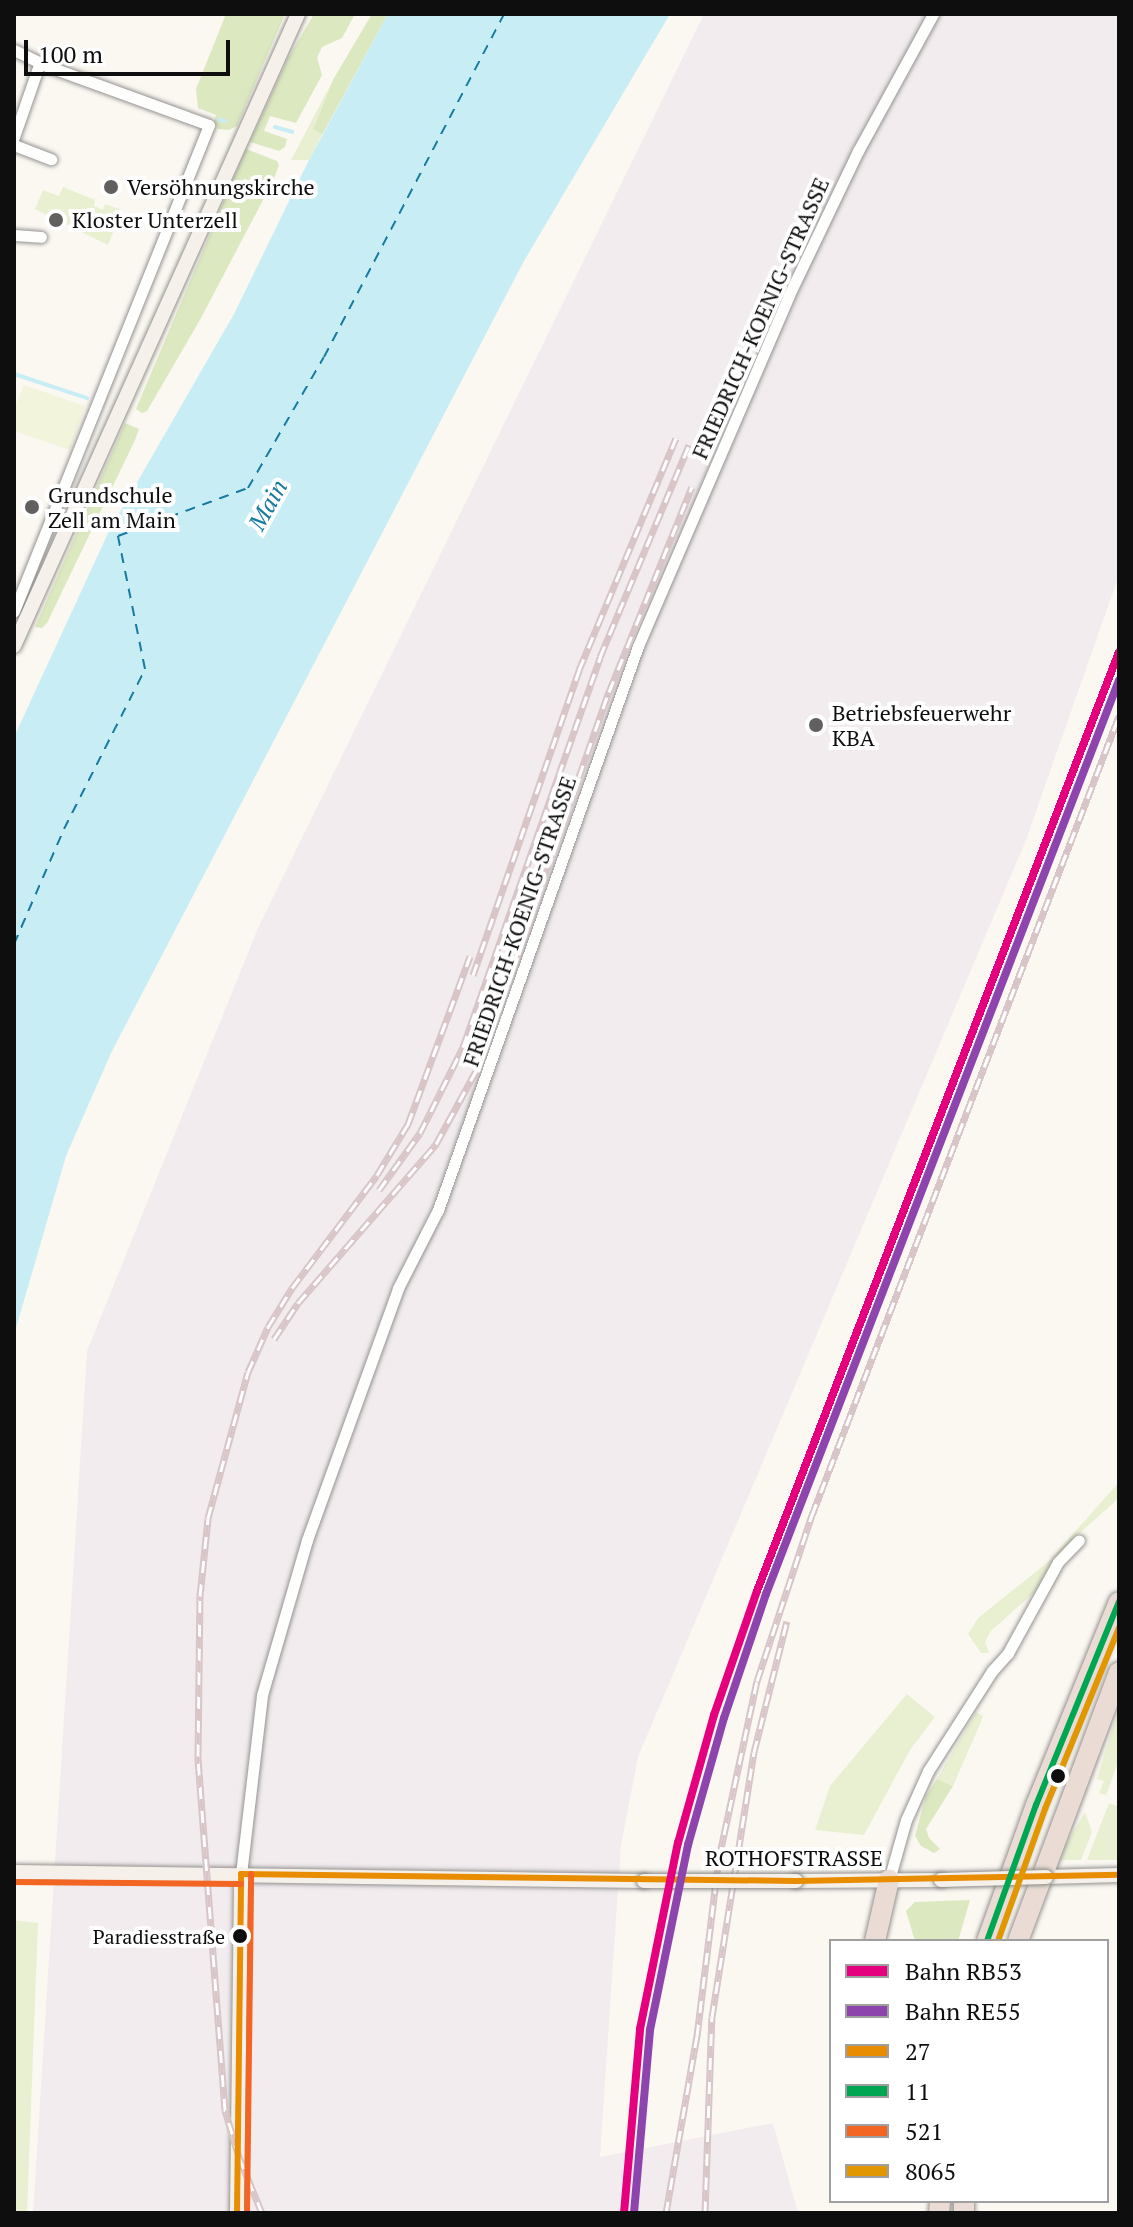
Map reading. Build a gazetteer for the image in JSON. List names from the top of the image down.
{
  "streets": {
    "main road": ["ROTHOFSTRASSE"],
    "street": ["FRIEDRICH-KOENIG-STRASSE"]
  },
  "crossings": [
    ["FRIEDRICH-KOENIG-STRASSE", "ROTHOFSTRASSE"]
  ],
  "water": ["Main"],
  "places": [
    "Versöhnungskirche",
    "Kloster Unterzell",
    "Grundschule Zell am Main",
    "Betriebsfeuerwehr KBA",
    "Paradiesstraße"
  ],
  "lines": [
    "rail line RB53",
    "rail line RE55",
    "transit line 11",
    "transit line 8065",
    "transit line 27",
    "transit line 521"
  ],
  "legend": [
    "Bahn RB53",
    "Bahn RE55",
    "27",
    "11",
    "521",
    "8065"
  ],
  "scale_bar": "100 m"
}
